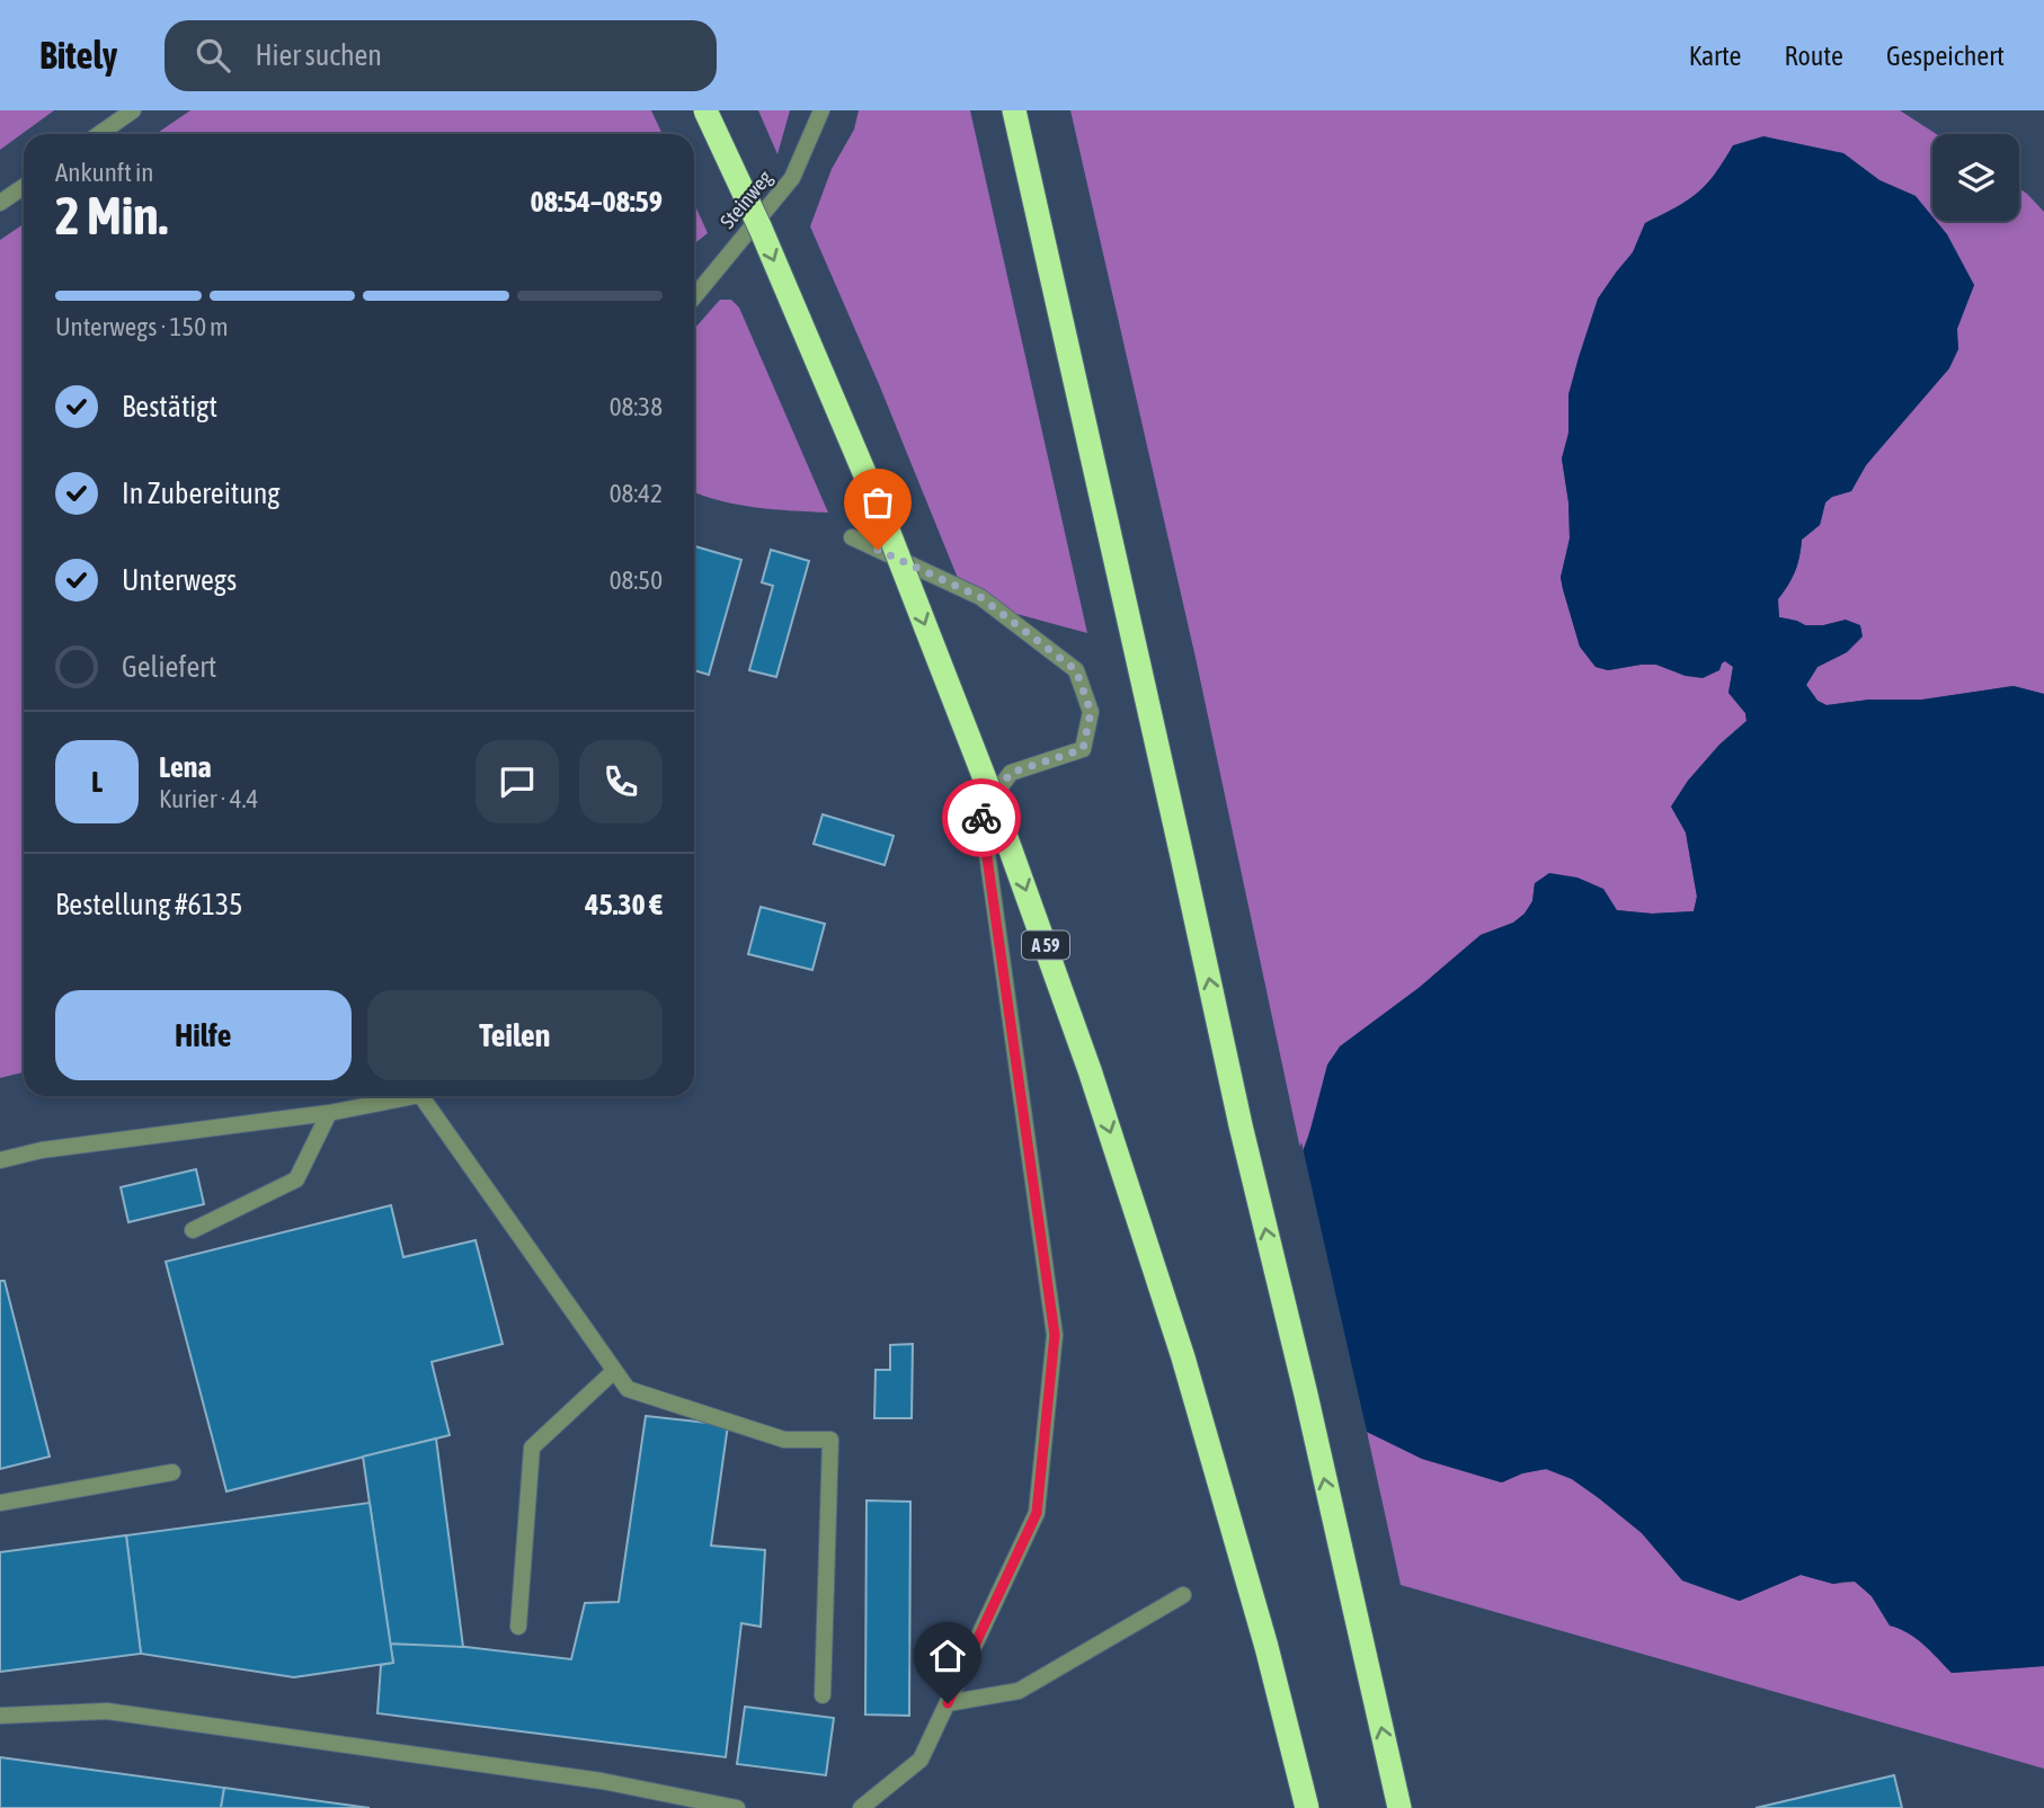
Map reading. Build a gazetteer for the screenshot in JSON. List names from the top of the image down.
{
  "streets": {
    "highway": ["A 59"],
    "street": ["Steinweg"]
  },
  "page": {
    "header": "Bitely",
    "search": "Hier suchen",
    "nav": ["Karte", "Route", "Gespeichert"],
    "heading": ["2 Min.", "Ankunft in", "08:54–08:59"],
    "panel": [
      "Lena",
      "Kurier · 4.4",
      "Bestellung #6135",
      "45.30 €"
    ],
    "bar": "Unterwegs · 150 m",
    "list": [
      ["Bestätigt", "08:38"],
      ["In Zubereitung", "08:42"],
      ["Unterwegs", "08:50"],
      "Geliefert"
    ],
    "round": "L",
    "buttons": ["Hilfe", "Teilen"]
  }
}
